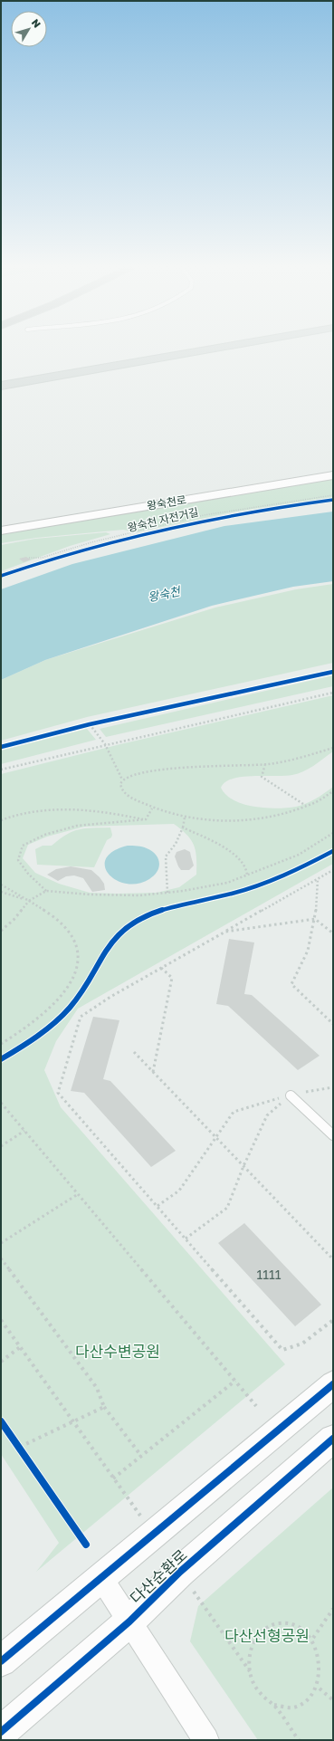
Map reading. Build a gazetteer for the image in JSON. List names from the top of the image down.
{
  "streets": {
    "street": ["왕숙천로", "다산순환로"],
    "cycle path": ["왕숙천 자전거길"]
  },
  "water": ["왕숙천"],
  "parks": ["다산수변공원", "다산선형공원"],
  "house_numbers": ["1111"],
  "north": "top right"
}
